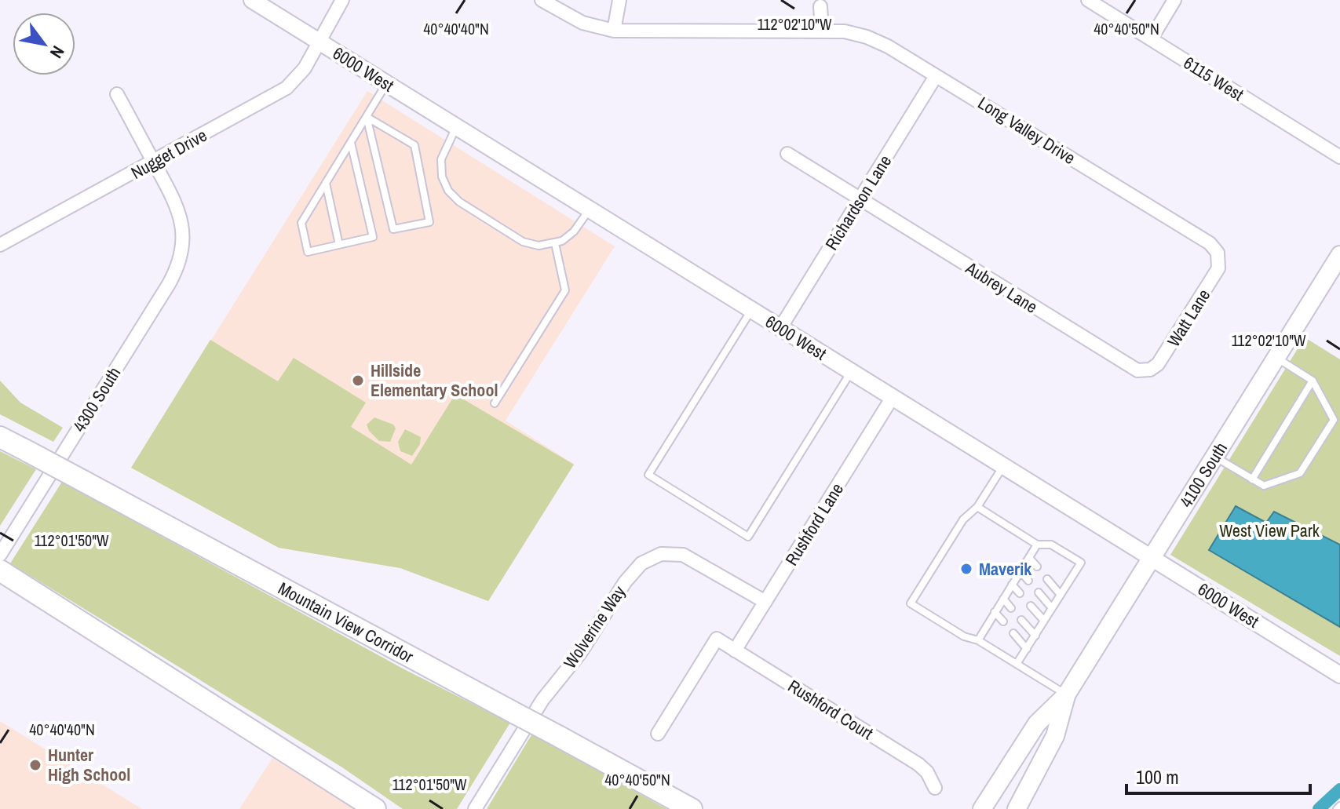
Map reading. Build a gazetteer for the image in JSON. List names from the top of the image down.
{
  "streets": {
    "highway": ["Mountain View Corridor"],
    "main road": ["4100 South"],
    "street": [
      "6000 West",
      "6115 West",
      "Long Valley Drive",
      "Nugget Drive",
      "Richardson Lane",
      "Aubrey Lane",
      "Watt Lane",
      "4300 South",
      "Rushford Lane",
      "Wolverine Way",
      "Rushford Court"
    ]
  },
  "crossings": [
    ["6000 West", "Nugget Drive"],
    ["6000 West", "Richardson Lane"],
    ["6000 West", "4100 South"],
    ["6000 West", "Rushford Lane"],
    ["Long Valley Drive", "Richardson Lane"],
    ["Long Valley Drive", "Watt Lane"],
    ["Nugget Drive", "4300 South"],
    ["Richardson Lane", "Aubrey Lane"],
    ["Aubrey Lane", "Watt Lane"],
    ["Rushford Lane", "Wolverine Way"],
    ["Rushford Lane", "Rushford Court"]
  ],
  "parks": ["West View Park"],
  "places": ["Hillside Elementary School", "Maverik", "Hunter High School"],
  "scale_bar": "100 m",
  "north": "bottom right",
  "coordinates": [
    "112°02'10\"W",
    "40°40'40\"N",
    "40°40'50\"N",
    "112°01'50\"W"
  ]
}
